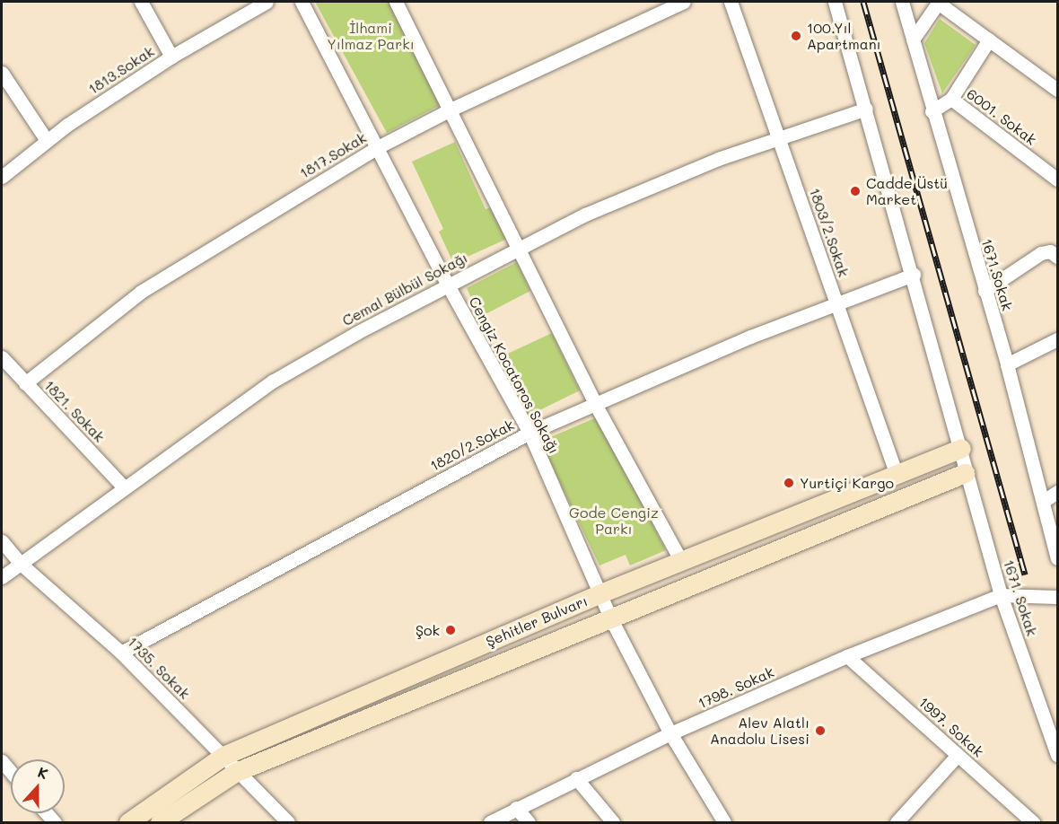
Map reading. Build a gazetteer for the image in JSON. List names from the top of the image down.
{
  "streets": {
    "street": [
      "1813.Sokak",
      "6001. Sokak",
      "1817.Sokak",
      "1803/2.Sokak",
      "1671.Sokak",
      "Cemal Bülbül Sokağı",
      "Cengiz Kocatoros Sokağı",
      "1821. Sokak",
      "1820/2.Sokak",
      "1671. Sokak",
      "Şehitler Bulvarı",
      "1735. Sokak",
      "1798. Sokak",
      "1997. Sokak"
    ]
  },
  "crossings": [
    ["1817.Sokak", "Cengiz Kocatoros Sokağı"],
    ["1817.Sokak", "1821. Sokak"],
    ["1803/2.Sokak", "Cemal Bülbül Sokağı"],
    ["1803/2.Sokak", "1820/2.Sokak"],
    ["1803/2.Sokak", "Şehitler Bulvarı"],
    ["Cemal Bülbül Sokağı", "Cengiz Kocatoros Sokağı"],
    ["Cemal Bülbül Sokağı", "1821. Sokak"],
    ["Cemal Bülbül Sokağı", "1735. Sokak"],
    ["Cengiz Kocatoros Sokağı", "1820/2.Sokak"],
    ["Cengiz Kocatoros Sokağı", "Şehitler Bulvarı"],
    ["Cengiz Kocatoros Sokağı", "1798. Sokak"],
    ["1820/2.Sokak", "1735. Sokak"],
    ["1671. Sokak", "Şehitler Bulvarı"],
    ["1671. Sokak", "1798. Sokak"],
    ["Şehitler Bulvarı", "1735. Sokak"],
    ["1798. Sokak", "1997. Sokak"]
  ],
  "parks": ["İlhami Yılmaz Parkı", "Gode Cengiz Parkı"],
  "places": [
    "100.Yıl Apartmanı",
    "Cadde Üstü Market",
    "Yurtiçi Kargo",
    "Şok",
    "Alev Alatlı Anadolu Lisesi"
  ],
  "north": "top"
}
